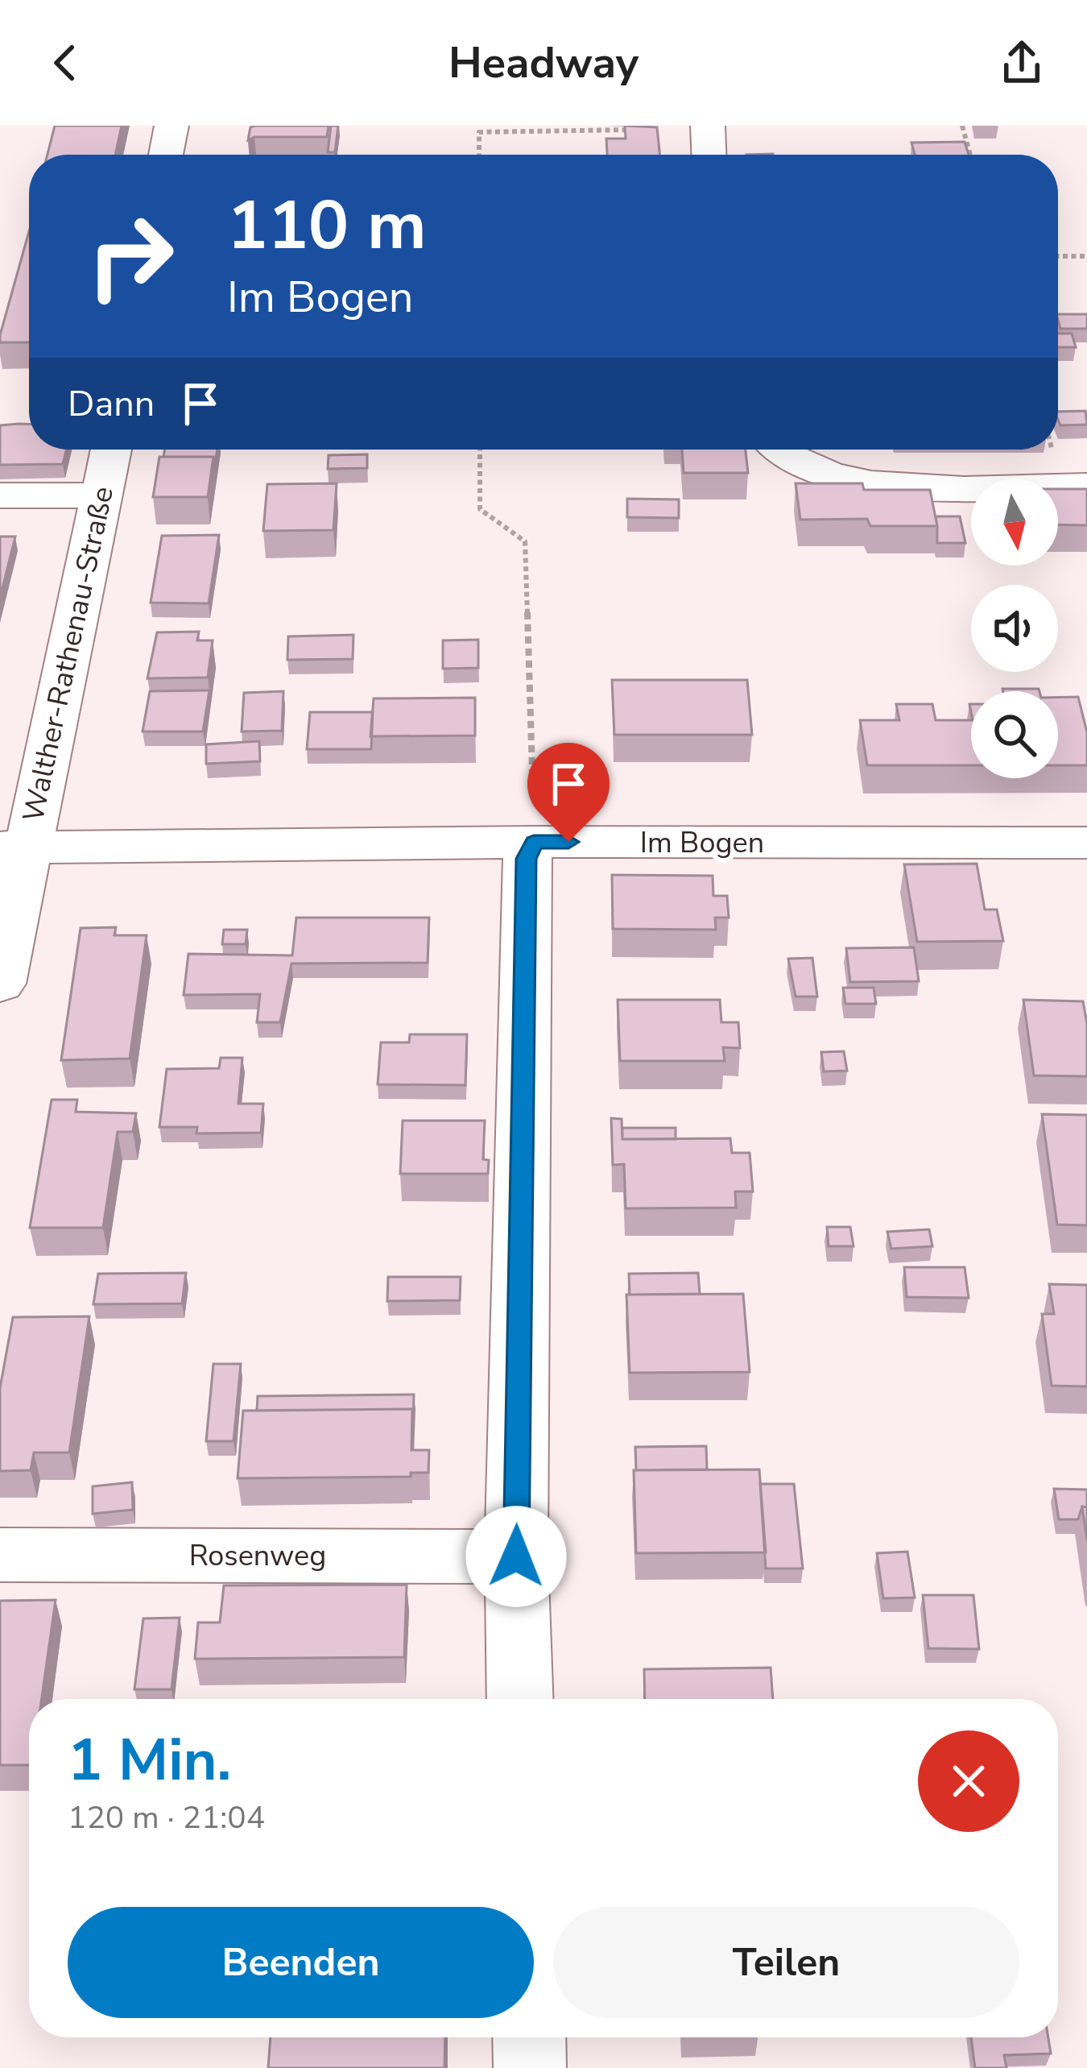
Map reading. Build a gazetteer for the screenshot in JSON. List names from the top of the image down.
{
  "streets": {
    "street": ["Walther-Rathenau-Straße", "Im Bogen", "Rosenweg"]
  },
  "crossings": [
    ["Walther-Rathenau-Straße", "Im Bogen"]
  ],
  "north": "bottom",
  "page": {
    "header": "Headway",
    "turn": ["110 m", "Im Bogen"],
    "then": "Dann",
    "heading": ["1 Min.", "120 m · 21:04"],
    "buttons": ["Beenden", "Teilen"]
  }
}
